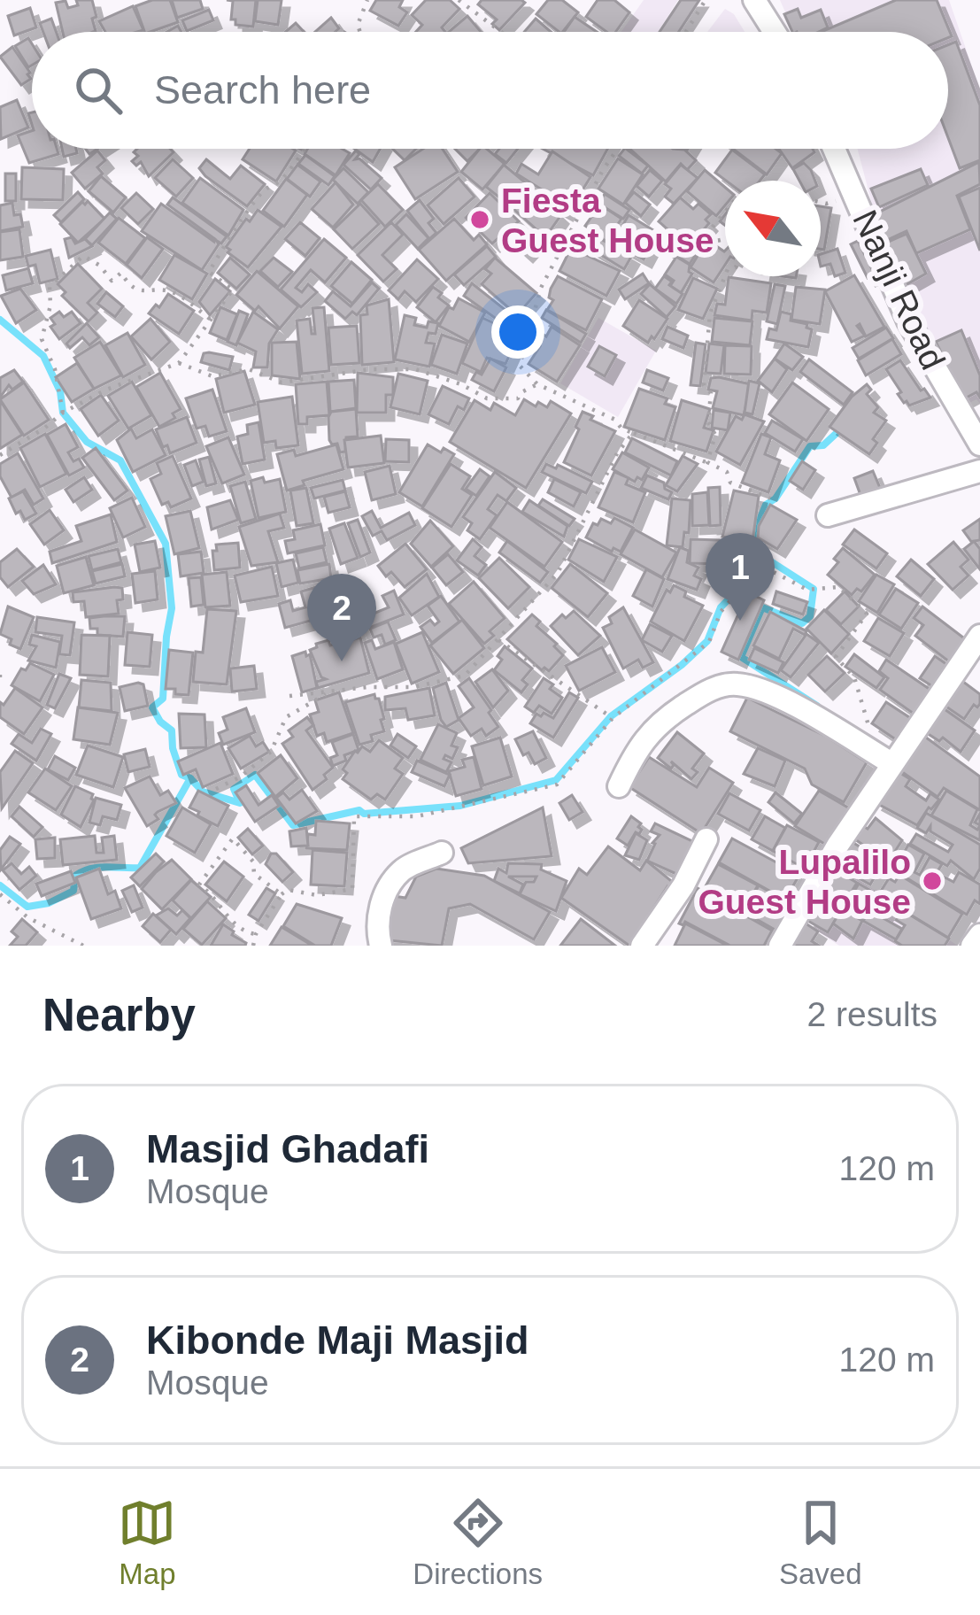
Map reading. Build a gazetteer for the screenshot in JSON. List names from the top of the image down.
{
  "streets": {
    "street": ["Nanji Road"]
  },
  "places": ["Fiesta Guest House", "Lupalilo Guest House"],
  "north": "top left",
  "page": {
    "search": "Search here",
    "pins": ["1", "2"],
    "heading": ["Nearby", "2 results"],
    "list": [
      {
        "mark": "1",
        "name": "Masjid Ghadafi",
        "note": "Mosque",
        "value": "120 m"
      },
      {
        "mark": "2",
        "name": "Kibonde Maji Masjid",
        "note": "Mosque",
        "value": "120 m"
      }
    ],
    "nav": ["Map", "Directions", "Saved"]
  }
}
